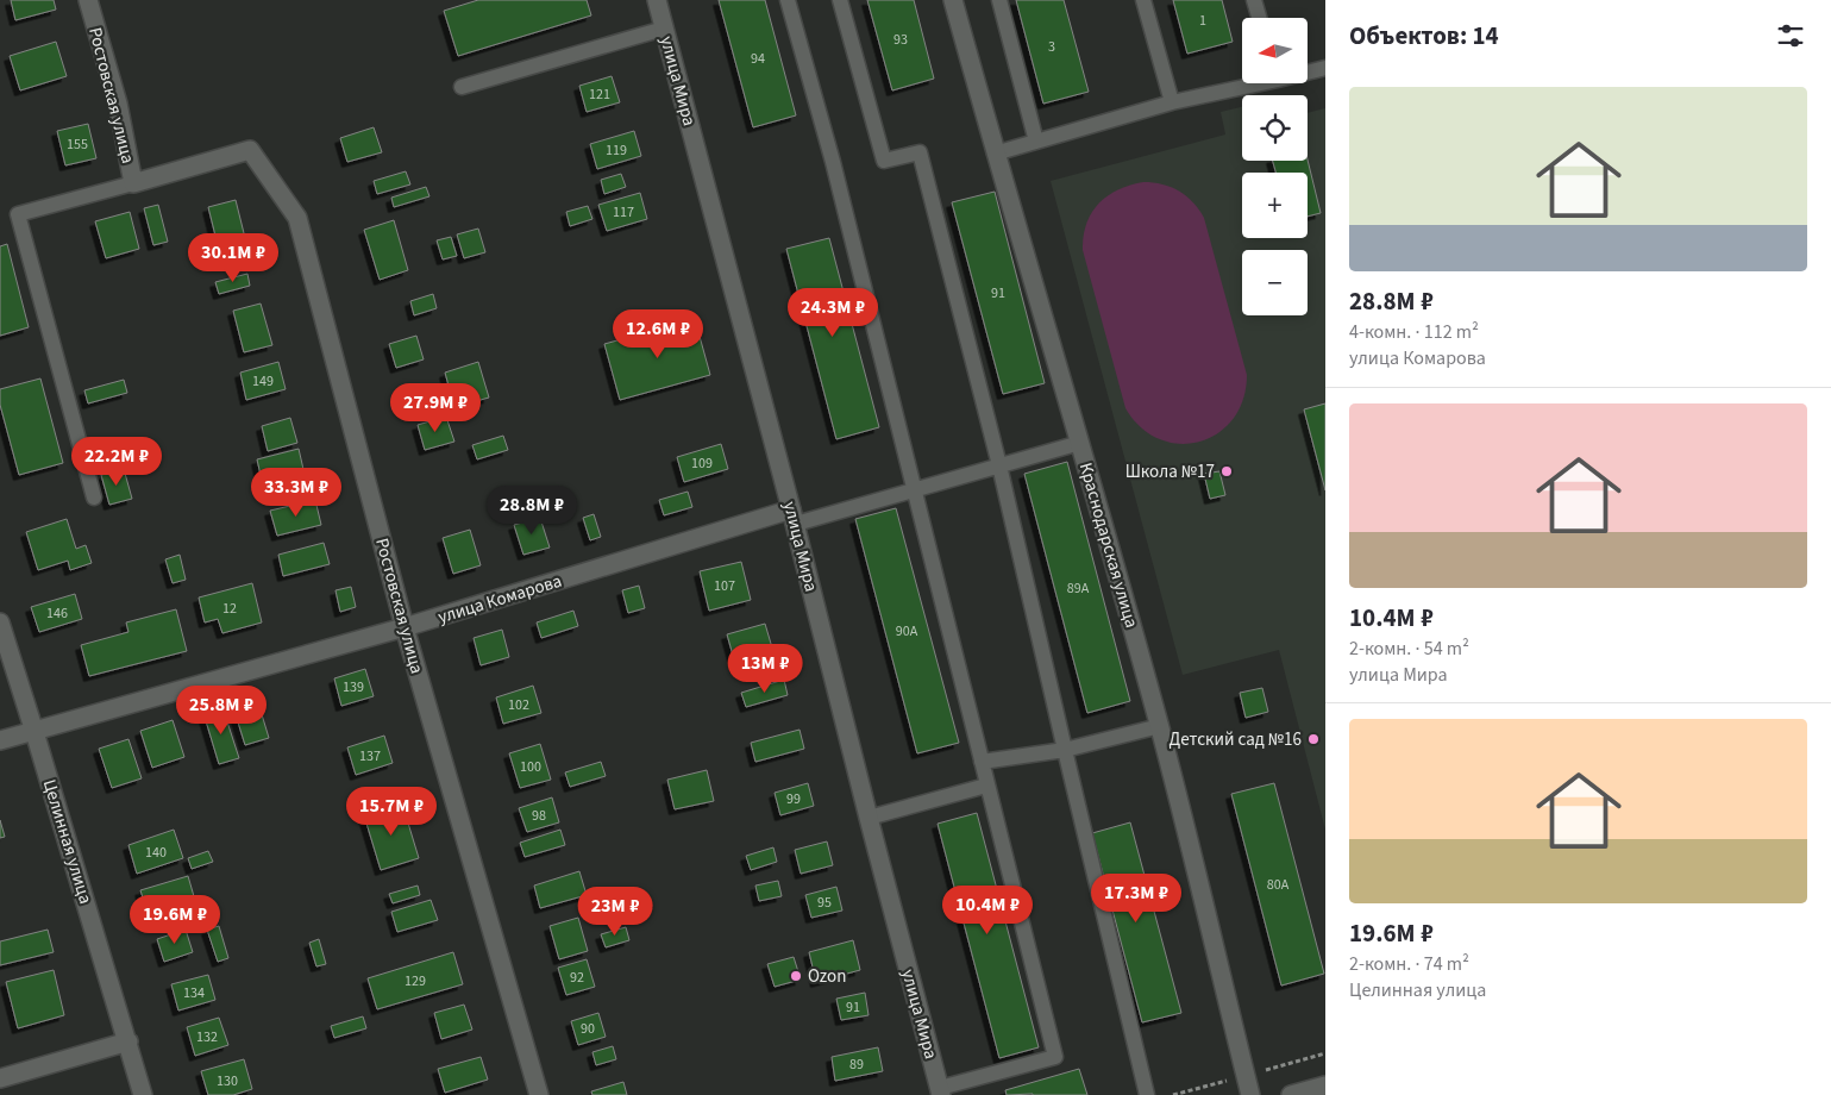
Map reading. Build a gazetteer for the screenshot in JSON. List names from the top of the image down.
{
  "streets": {
    "street": [
      "улица Мира",
      "Ростовская улица",
      "Краснодарская улица",
      "улица Комарова",
      "Целинная улица"
    ]
  },
  "crossings": [
    ["улица Мира", "улица Комарова"],
    ["Ростовская улица", "улица Комарова"],
    ["улица Комарова", "Целинная улица"]
  ],
  "places": ["Школа №17", "Детский сад №16", "Ozon"],
  "house_numbers": [
    "1",
    "93",
    "3",
    "94",
    "121",
    "155",
    "119",
    "117",
    "91",
    "149",
    "109",
    "107",
    "89А",
    "12",
    "146",
    "90А",
    "139",
    "102",
    "137",
    "100",
    "99",
    "98",
    "140",
    "80А",
    "95",
    "92",
    "129",
    "134",
    "91",
    "90",
    "132",
    "89",
    "130"
  ],
  "north": "left",
  "page": {
    "heading": "Объектов: 14",
    "map_buttons": ["+", "−"],
    "list": [
      {
        "name": "28.8M ₽",
        "note": "4-комн. · 112 m² · улица Комарова"
      },
      {
        "name": "10.4M ₽",
        "note": "2-комн. · 54 m² · улица Мира"
      },
      {
        "name": "19.6M ₽",
        "note": "2-комн. · 74 m² · Целинная улица"
      }
    ],
    "price": [
      "30.1M ₽",
      "24.3M ₽",
      "12.6M ₽",
      "27.9M ₽",
      "22.2M ₽",
      "33.3M ₽",
      "28.8M ₽",
      "13M ₽",
      "25.8M ₽",
      "15.7M ₽",
      "17.3M ₽",
      "10.4M ₽",
      "23M ₽",
      "19.6M ₽"
    ]
  }
}
